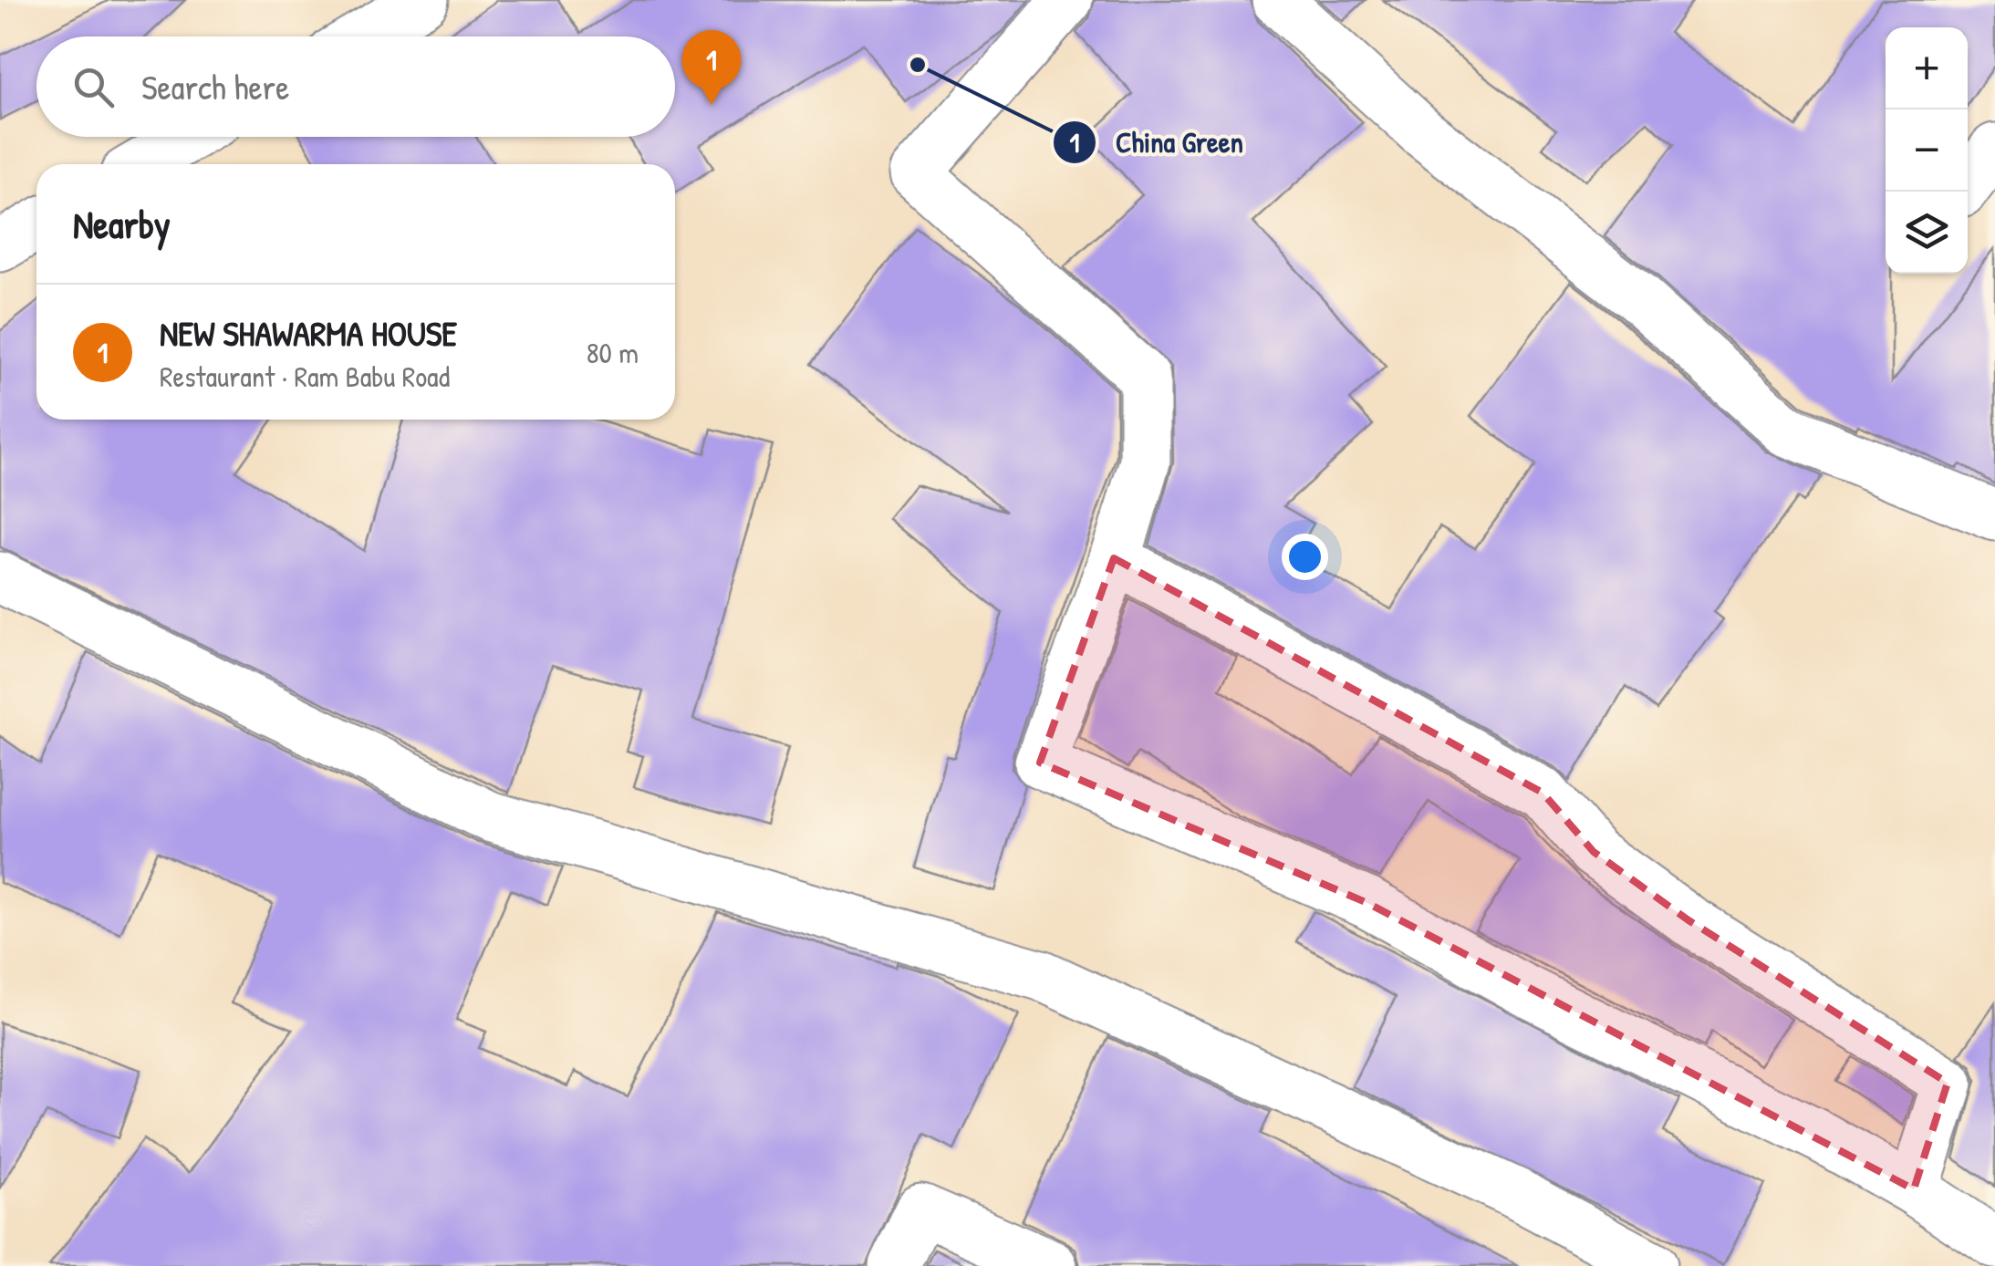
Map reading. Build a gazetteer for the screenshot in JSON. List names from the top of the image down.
{
  "places": ["China Green"],
  "page": {
    "map_buttons": ["+", "−"],
    "pins": "1",
    "search": "Search here",
    "heading": "Nearby",
    "list": [
      {
        "mark": "1",
        "name": "NEW SHAWARMA HOUSE",
        "note": "Restaurant · Ram Babu Road",
        "value": "80 m"
      }
    ]
  }
}
